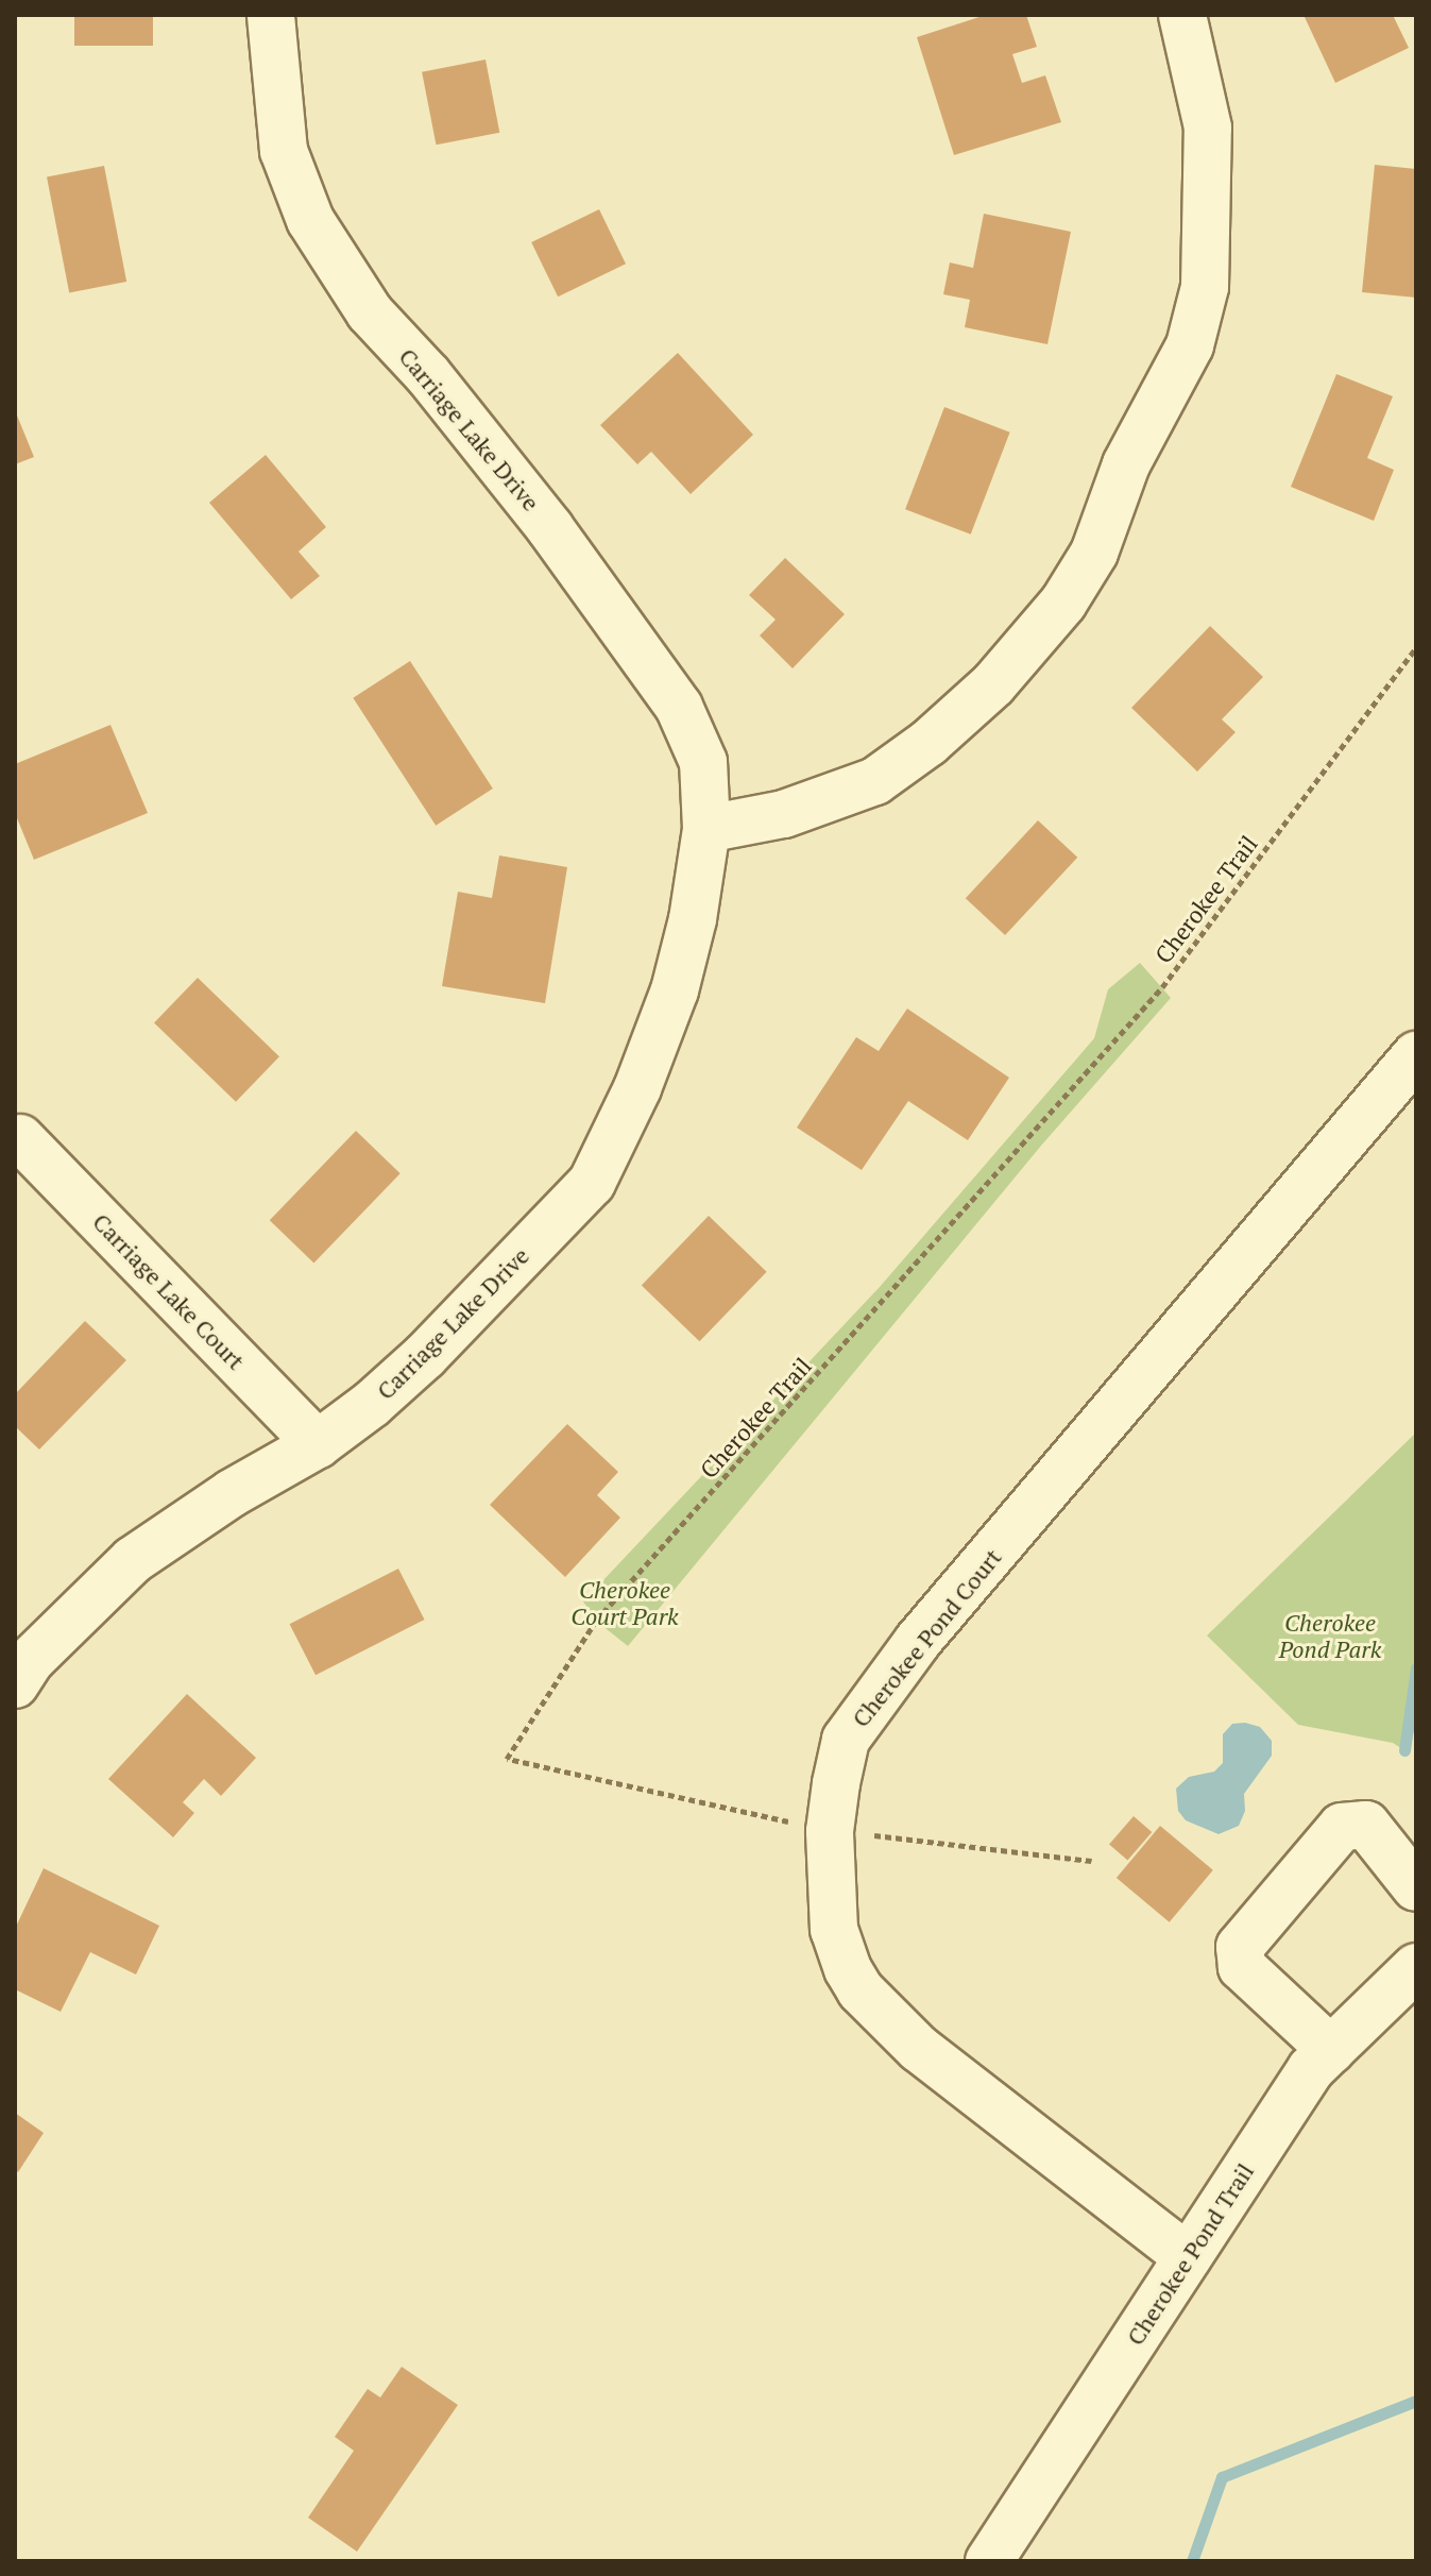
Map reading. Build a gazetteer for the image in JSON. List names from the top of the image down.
{
  "streets": {
    "street": [
      "Carriage Lake Drive",
      "Carriage Lake Court",
      "Cherokee Pond Court",
      "Cherokee Pond Trail"
    ],
    "path": ["Cherokee Trail"]
  },
  "crossings": [
    ["Carriage Lake Drive", "Carriage Lake Court"],
    ["Cherokee Trail", "Cherokee Pond Court"],
    ["Cherokee Pond Court", "Cherokee Pond Trail"]
  ],
  "parks": ["Cherokee Court Park", "Cherokee Pond Park"]
}
